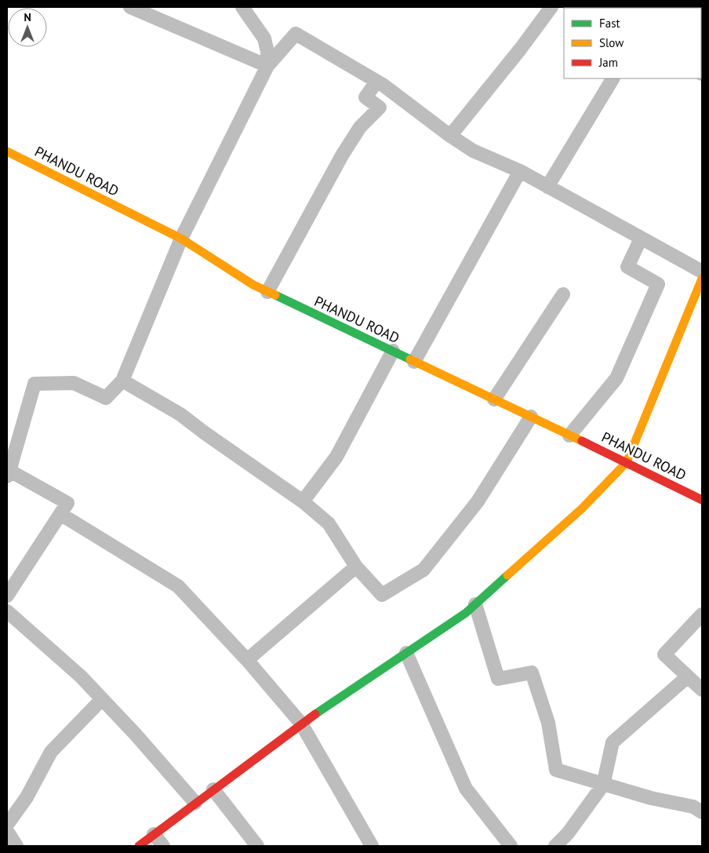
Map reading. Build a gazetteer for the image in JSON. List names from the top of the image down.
{
  "streets": {
    "street": ["PHANDU ROAD"]
  },
  "legend": ["Fast", "Slow", "Jam"],
  "north": "top"
}
